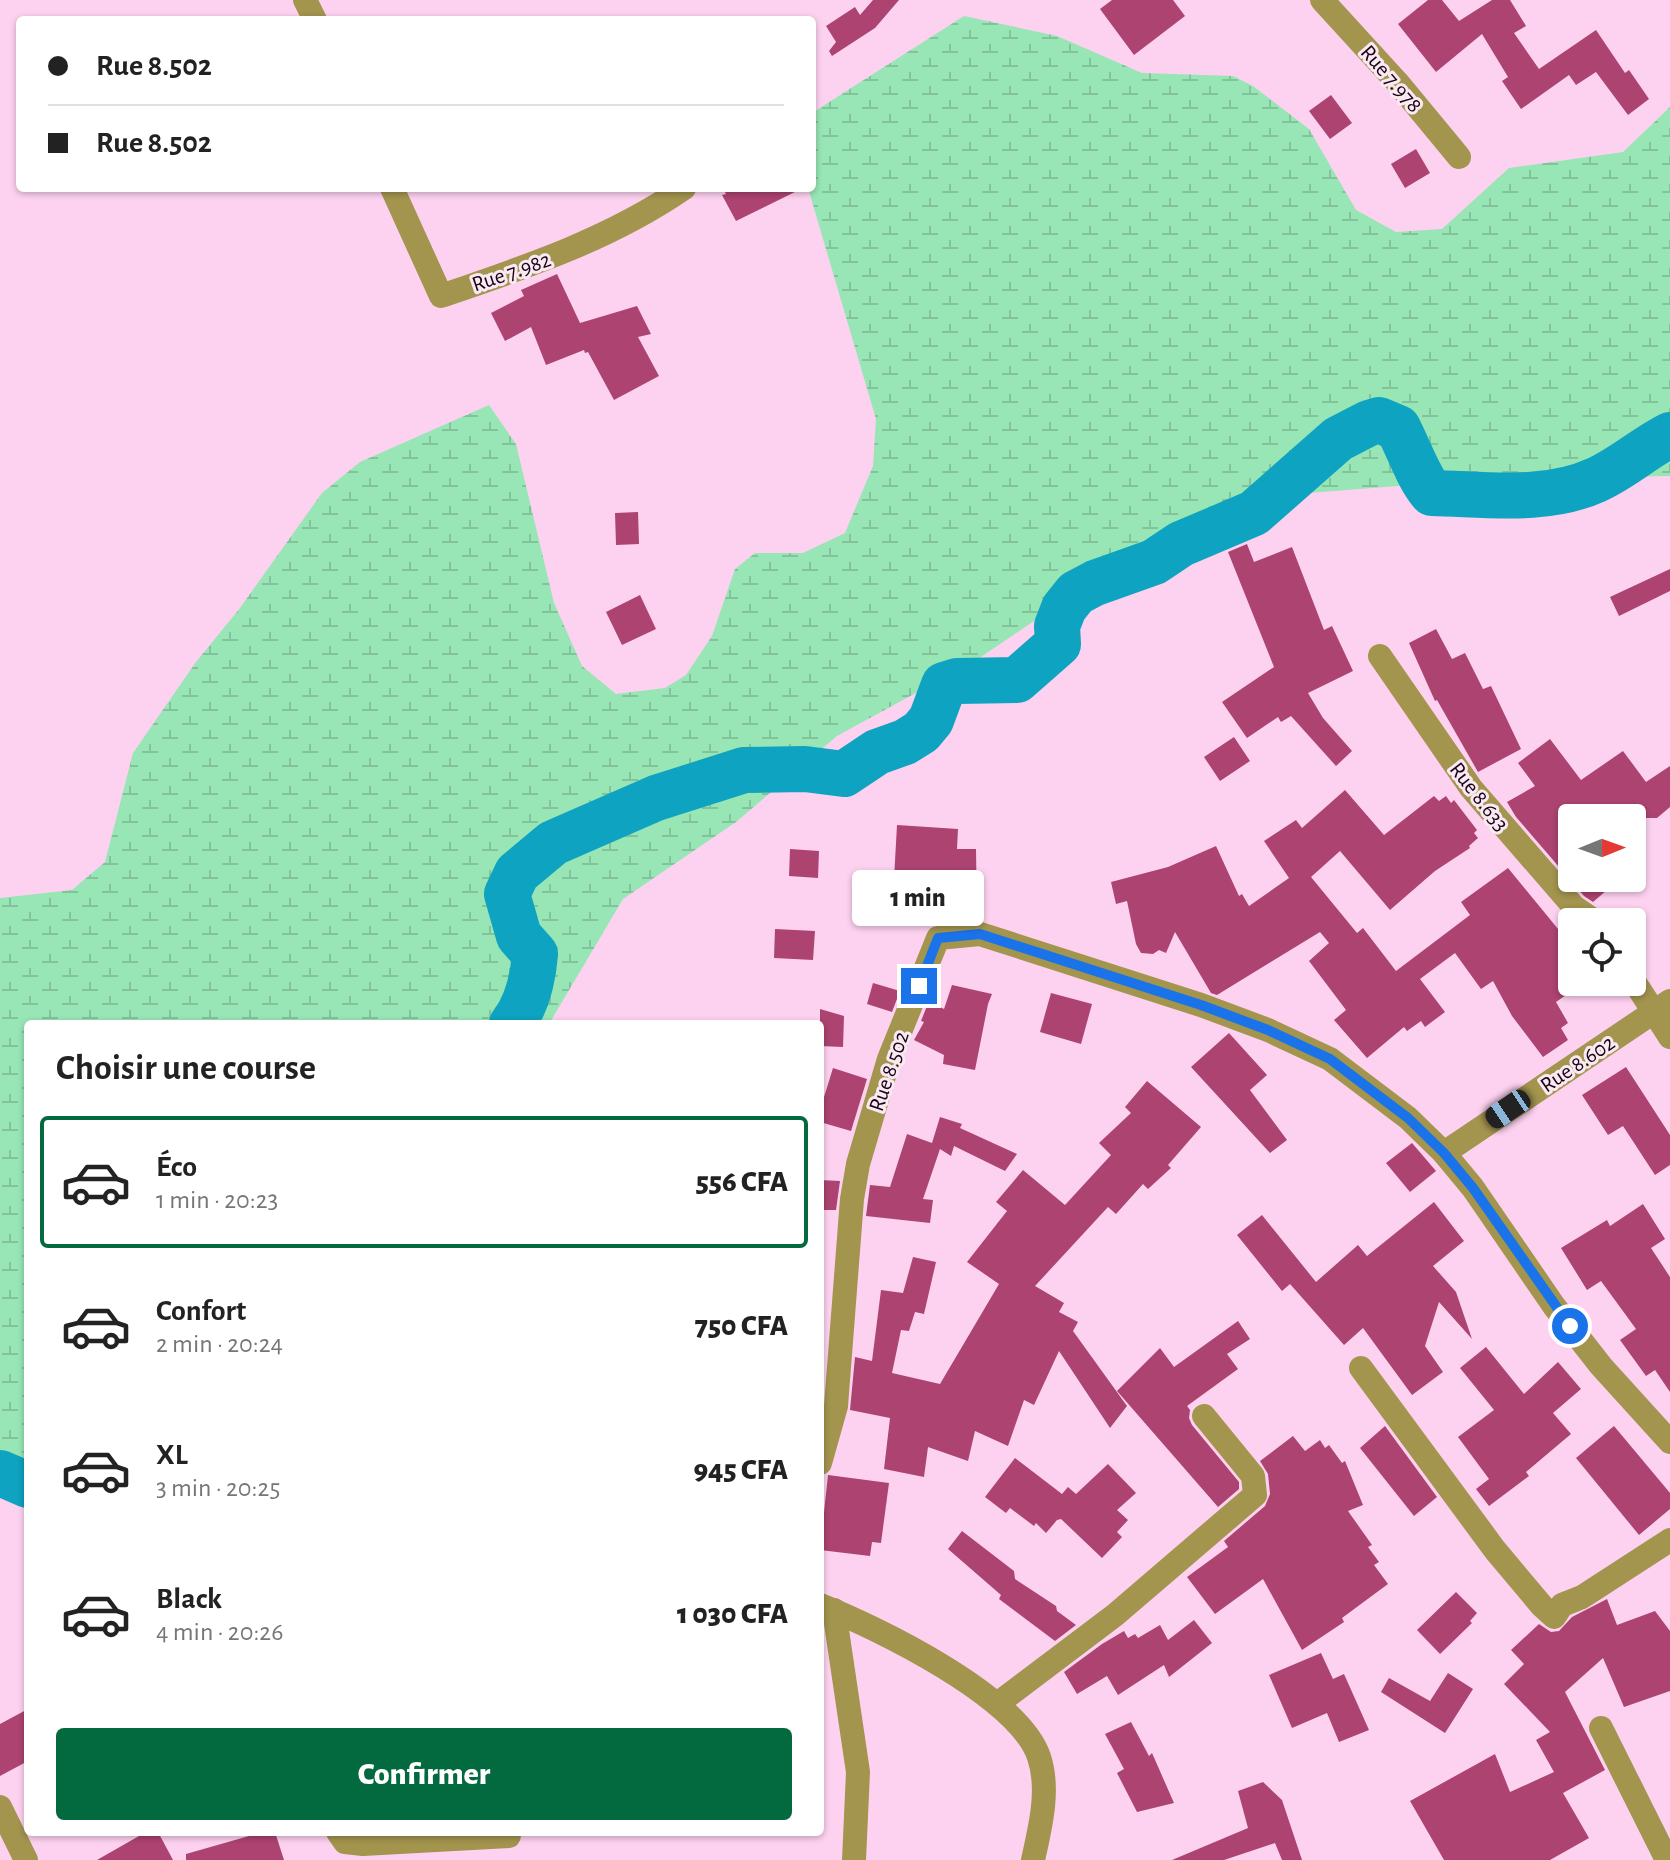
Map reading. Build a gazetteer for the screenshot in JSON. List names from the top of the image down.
{
  "streets": {
    "street": [
      "Rue 7.978",
      "Rue 7.982",
      "Rue 8.633",
      "Rue 8.602",
      "Rue 8.502"
    ]
  },
  "crossings": [
    ["Rue 8.602", "Rue 8.502"]
  ],
  "north": "right",
  "page": {
    "banner": ["Rue 8.502", "Rue 8.502"],
    "bubble": "1 min",
    "heading": "Choisir une course",
    "list": [
      {
        "name": "Éco",
        "note": "1 min · 20:23",
        "value": "556 CFA"
      },
      {
        "name": "Confort",
        "note": "2 min · 20:24",
        "value": "750 CFA"
      },
      {
        "name": "XL",
        "note": "3 min · 20:25",
        "value": "945 CFA"
      },
      {
        "name": "Black",
        "note": "4 min · 20:26",
        "value": "1 030 CFA"
      }
    ],
    "buttons": "Confirmer"
  }
}
